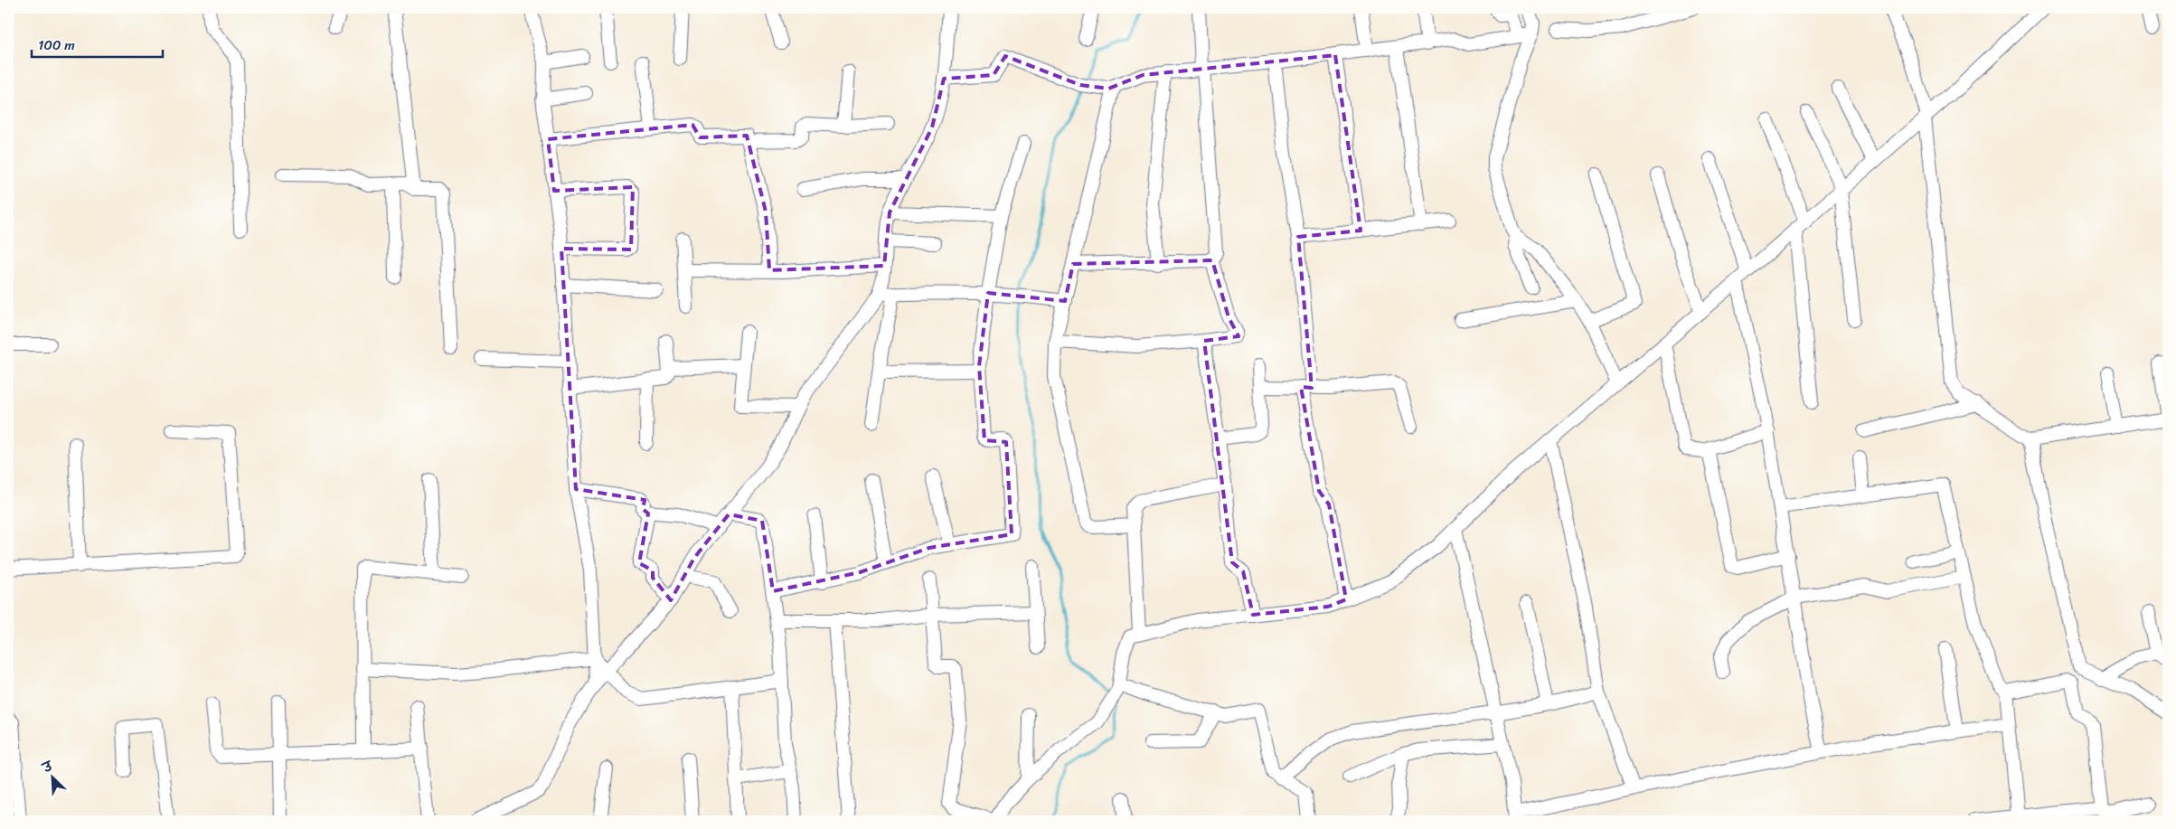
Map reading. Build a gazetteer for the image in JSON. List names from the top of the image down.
{
  "scale_bar": "100 m",
  "north": "top left"
}
